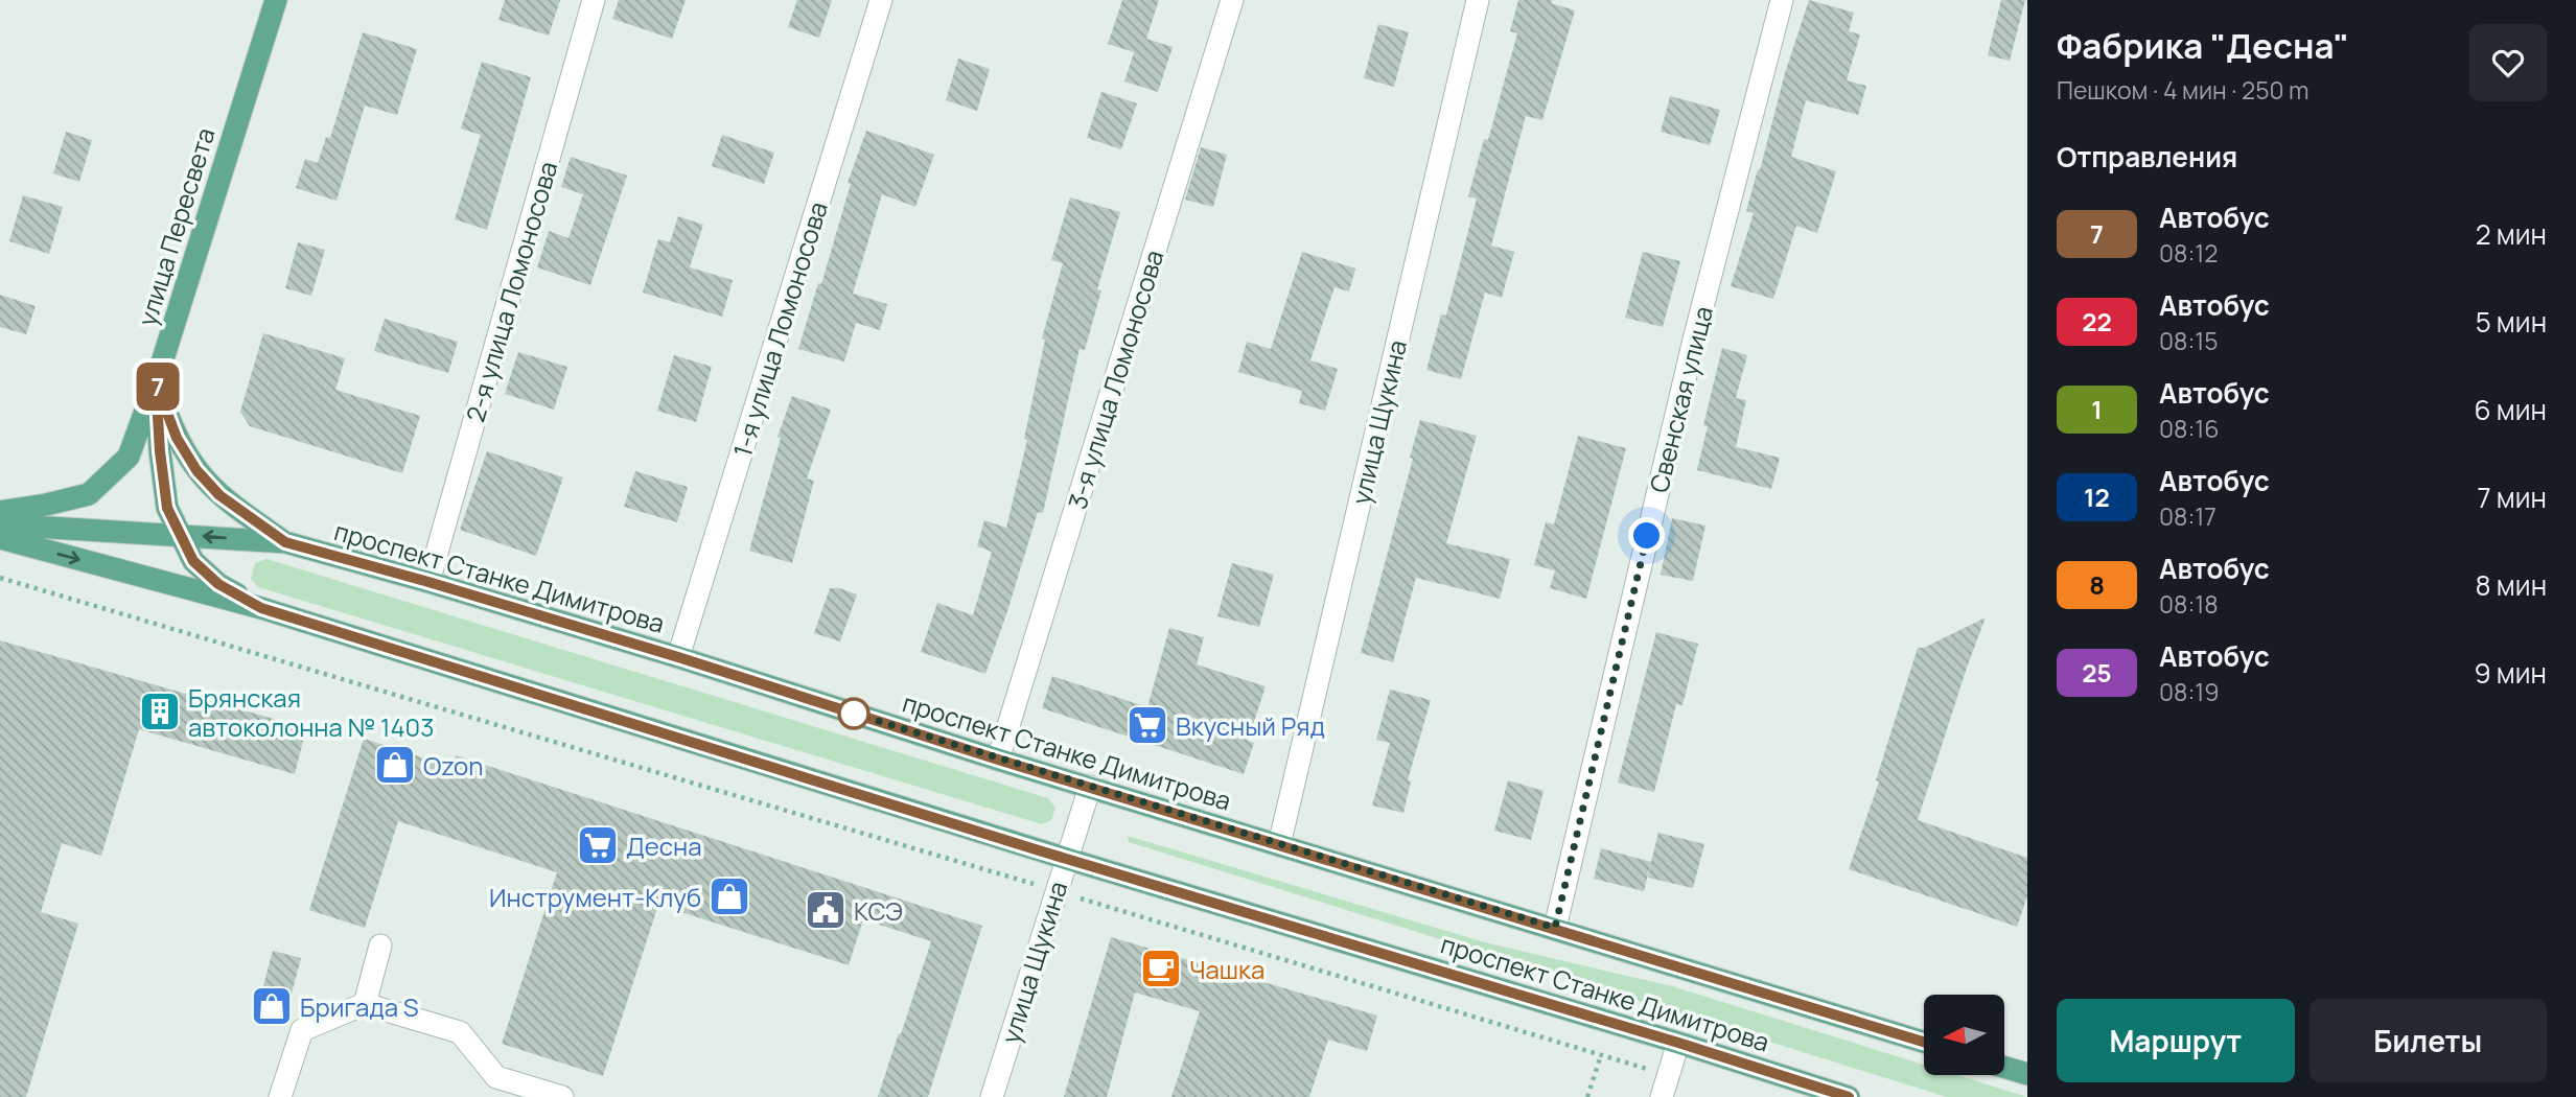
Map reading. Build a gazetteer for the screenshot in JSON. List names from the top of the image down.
{
  "streets": {
    "main road": ["улица Пересвета", "проспект Станке Димитрова"],
    "street": [
      "2-я улица Ломоносова",
      "1-я улица Ломоносова",
      "3-я улица Ломоносова",
      "Свенская улица",
      "улица Щукина"
    ]
  },
  "crossings": [
    ["2-я улица Ломоносова", "проспект Станке Димитрова"],
    ["1-я улица Ломоносова", "проспект Станке Димитрова"],
    ["3-я улица Ломоносова", "проспект Станке Димитрова"],
    ["Свенская улица", "проспект Станке Димитрова"],
    ["улица Щукина", "проспект Станке Димитрова"]
  ],
  "places": {
    "building": ["Брянская автоколонна № 1403"],
    "supermarket": ["Вкусный Ряд", "Десна"],
    "shop": ["Ozon", "Инструмент-Клуб", "Бригада S"],
    "public building": ["КСЭ"],
    "cafe": ["Чашка"]
  },
  "lines": ["bus line 7"],
  "north": "left",
  "page": {
    "on_map": "7",
    "heading": [
      ["Фабрика \"Десна\"", "Пешком · 4 мин · 250 m"],
      "Отправления"
    ],
    "list": [
      {
        "mark": "7",
        "name": "Автобус",
        "note": "08:12",
        "value": "2 мин"
      },
      {
        "mark": "22",
        "name": "Автобус",
        "note": "08:15",
        "value": "5 мин"
      },
      {
        "mark": "1",
        "name": "Автобус",
        "note": "08:16",
        "value": "6 мин"
      },
      {
        "mark": "12",
        "name": "Автобус",
        "note": "08:17",
        "value": "7 мин"
      },
      {
        "mark": "8",
        "name": "Автобус",
        "note": "08:18",
        "value": "8 мин"
      },
      {
        "mark": "25",
        "name": "Автобус",
        "note": "08:19",
        "value": "9 мин"
      }
    ],
    "buttons": ["Маршрут", "Билеты"]
  }
}
